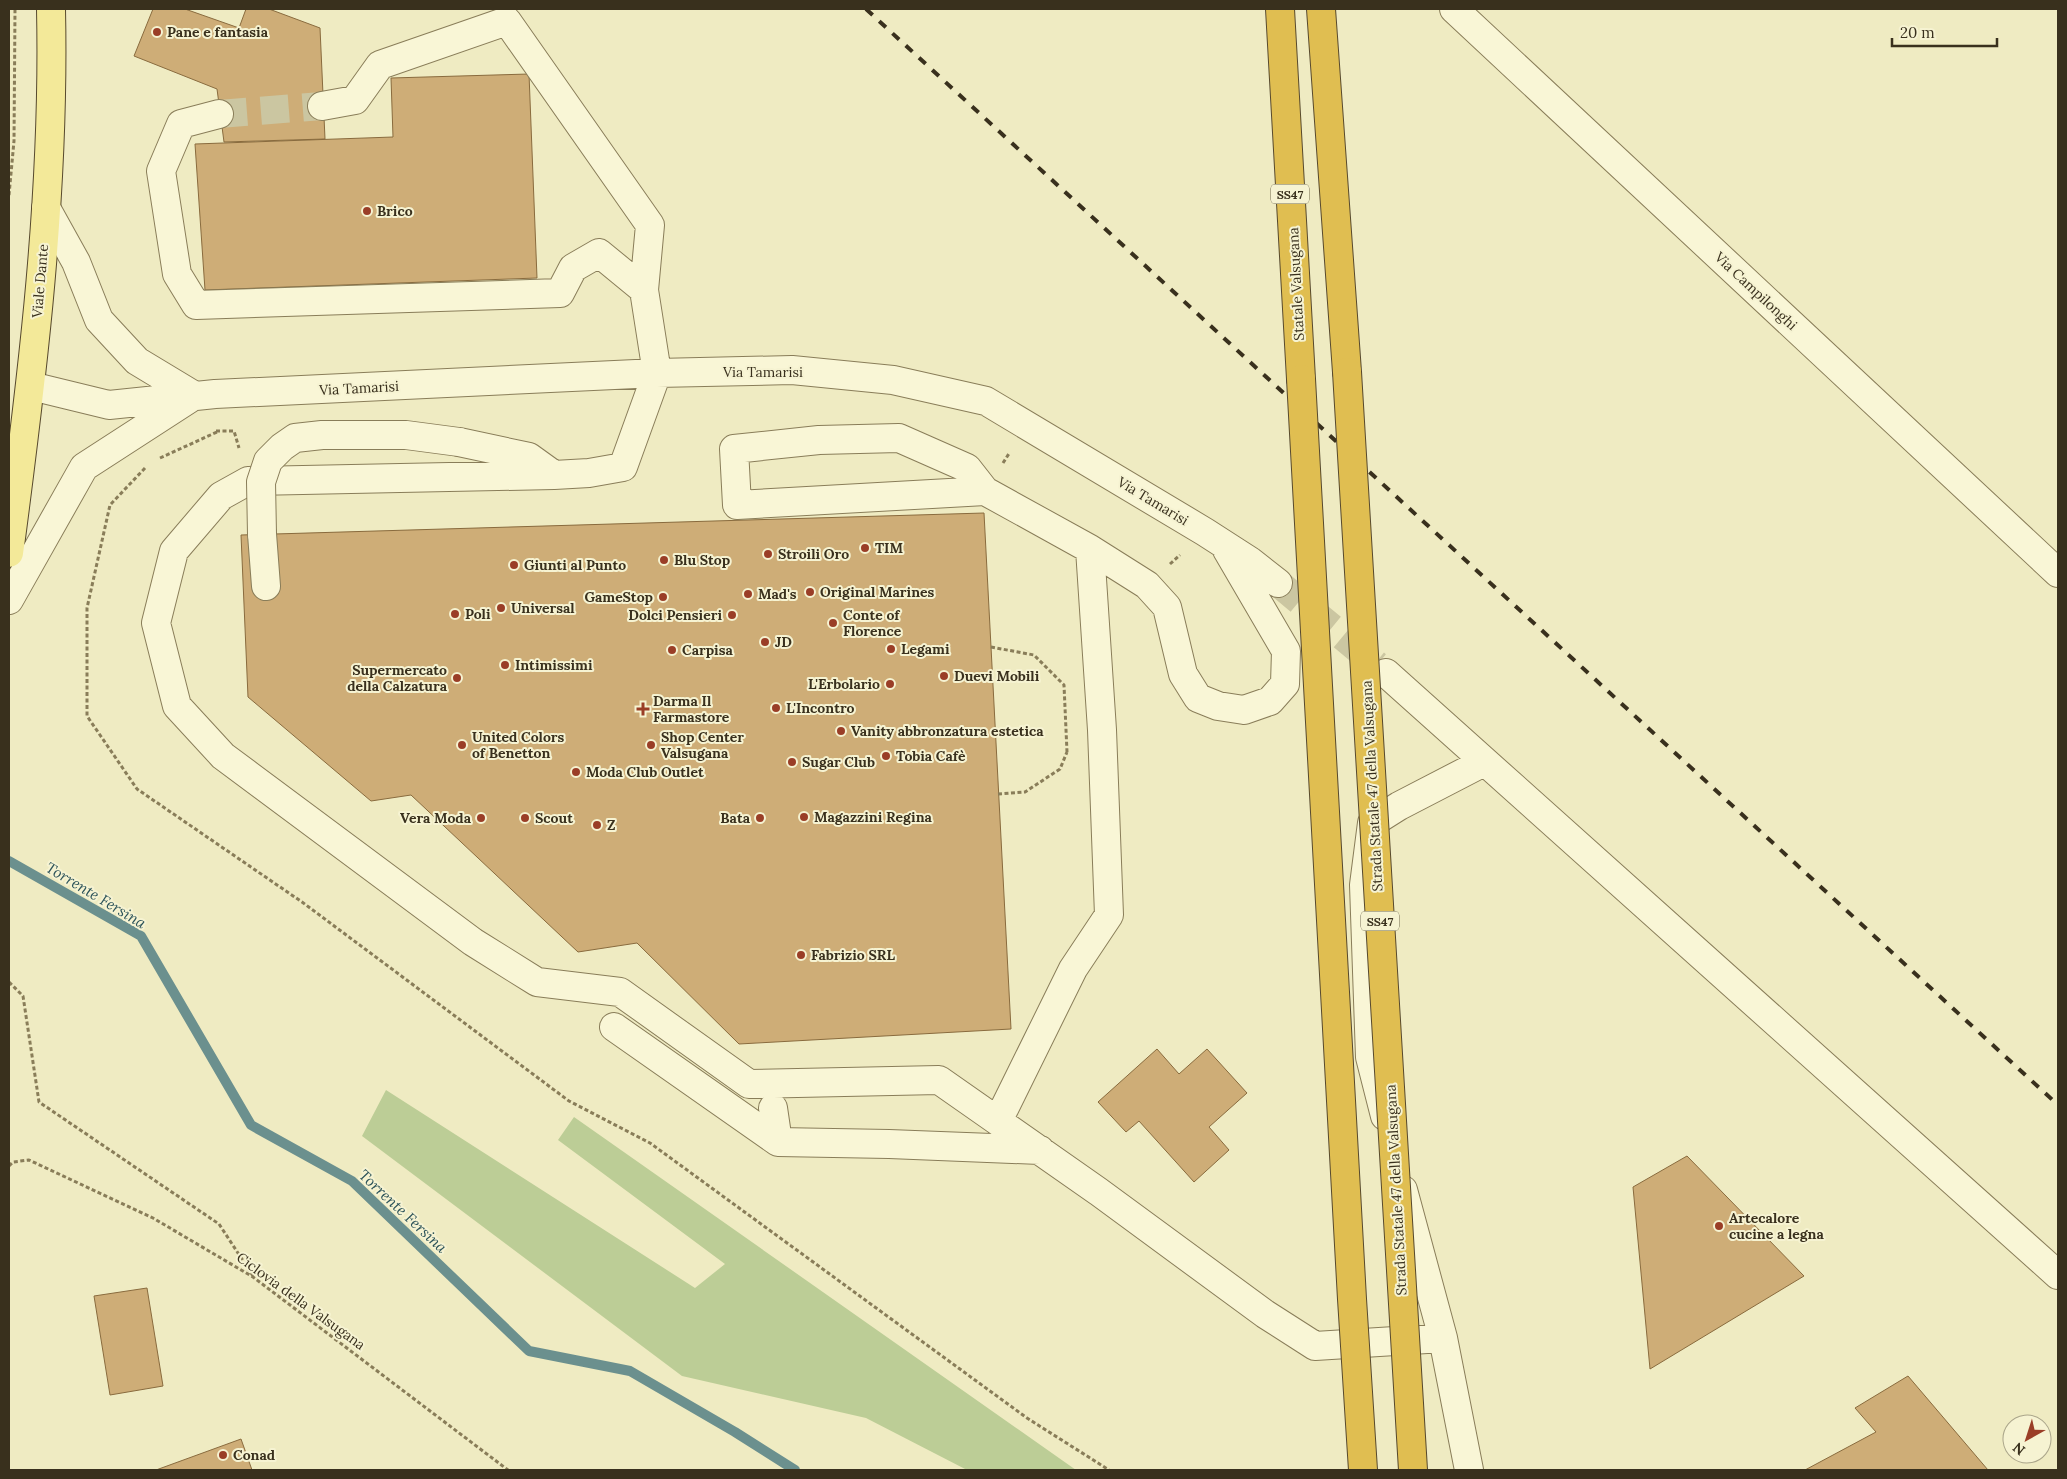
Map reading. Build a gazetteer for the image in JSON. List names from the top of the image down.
{
  "streets": {
    "highway": ["SS47", "Statale Valsugana", "Strada Statale 47 della Valsugana"],
    "main road": ["Viale Dante"],
    "street": ["Via Campilonghi", "Via Tamarisi"],
    "path": ["Ciclovia della Valsugana"]
  },
  "crossings": [
    ["Viale Dante", "Via Tamarisi"]
  ],
  "water": ["Torrente Fersina"],
  "places": {
    "other": [
      "Pane e fantasia",
      "Brico",
      "TIM",
      "Stroili Oro",
      "Blu Stop",
      "Giunti al Punto",
      "Original Marines",
      "Mad's",
      "GameStop",
      "Universal",
      "Poli",
      "Dolci Pensieri",
      "Conte of Florence",
      "JD",
      "Legami",
      "Carpisa",
      "Intimissimi",
      "Duevi Mobili",
      "Supermercato della Calzatura",
      "L'Erbolario",
      "L'Incontro",
      "Vanity abbronzatura estetica",
      "United Colors of Benetton",
      "Shop Center Valsugana",
      "Tobia Cafè",
      "Sugar Club",
      "Moda Club Outlet",
      "Magazzini Regina",
      "Vera Moda",
      "Scout",
      "Bata",
      "Z",
      "Fabrizio SRL",
      "Artecalore cucine a legna",
      "Conad"
    ],
    "health": ["Darma Il Farmastore"]
  },
  "scale_bar": "20 m",
  "north": "bottom left"
}
